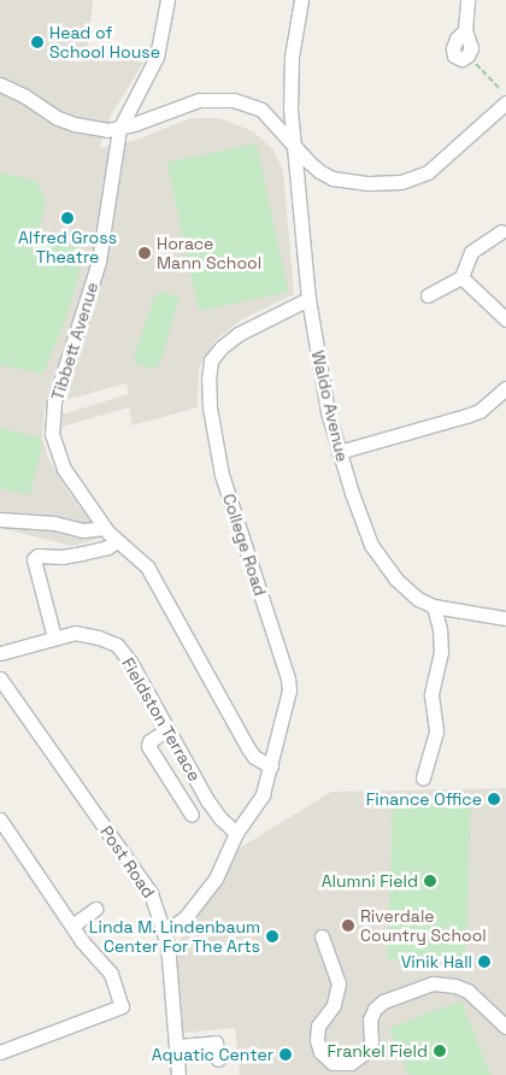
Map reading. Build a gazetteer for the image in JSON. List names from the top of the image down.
{
  "streets": {
    "street": [
      "Tibbett Avenue",
      "Waldo Avenue",
      "College Road",
      "Fieldston Terrace",
      "Post Road"
    ]
  },
  "crossings": [
    ["Tibbett Avenue", "College Road"],
    ["Waldo Avenue", "College Road"],
    ["College Road", "Fieldston Terrace"],
    ["College Road", "Post Road"]
  ],
  "places": [
    "Head of School House",
    "Alfred Gross Theatre",
    "Horace Mann School",
    "Finance Office",
    "Alumni Field",
    "Riverdale Country School",
    "Linda M. Lindenbaum Center For The Arts",
    "Vinik Hall",
    "Frankel Field",
    "Aquatic Center"
  ]
}
